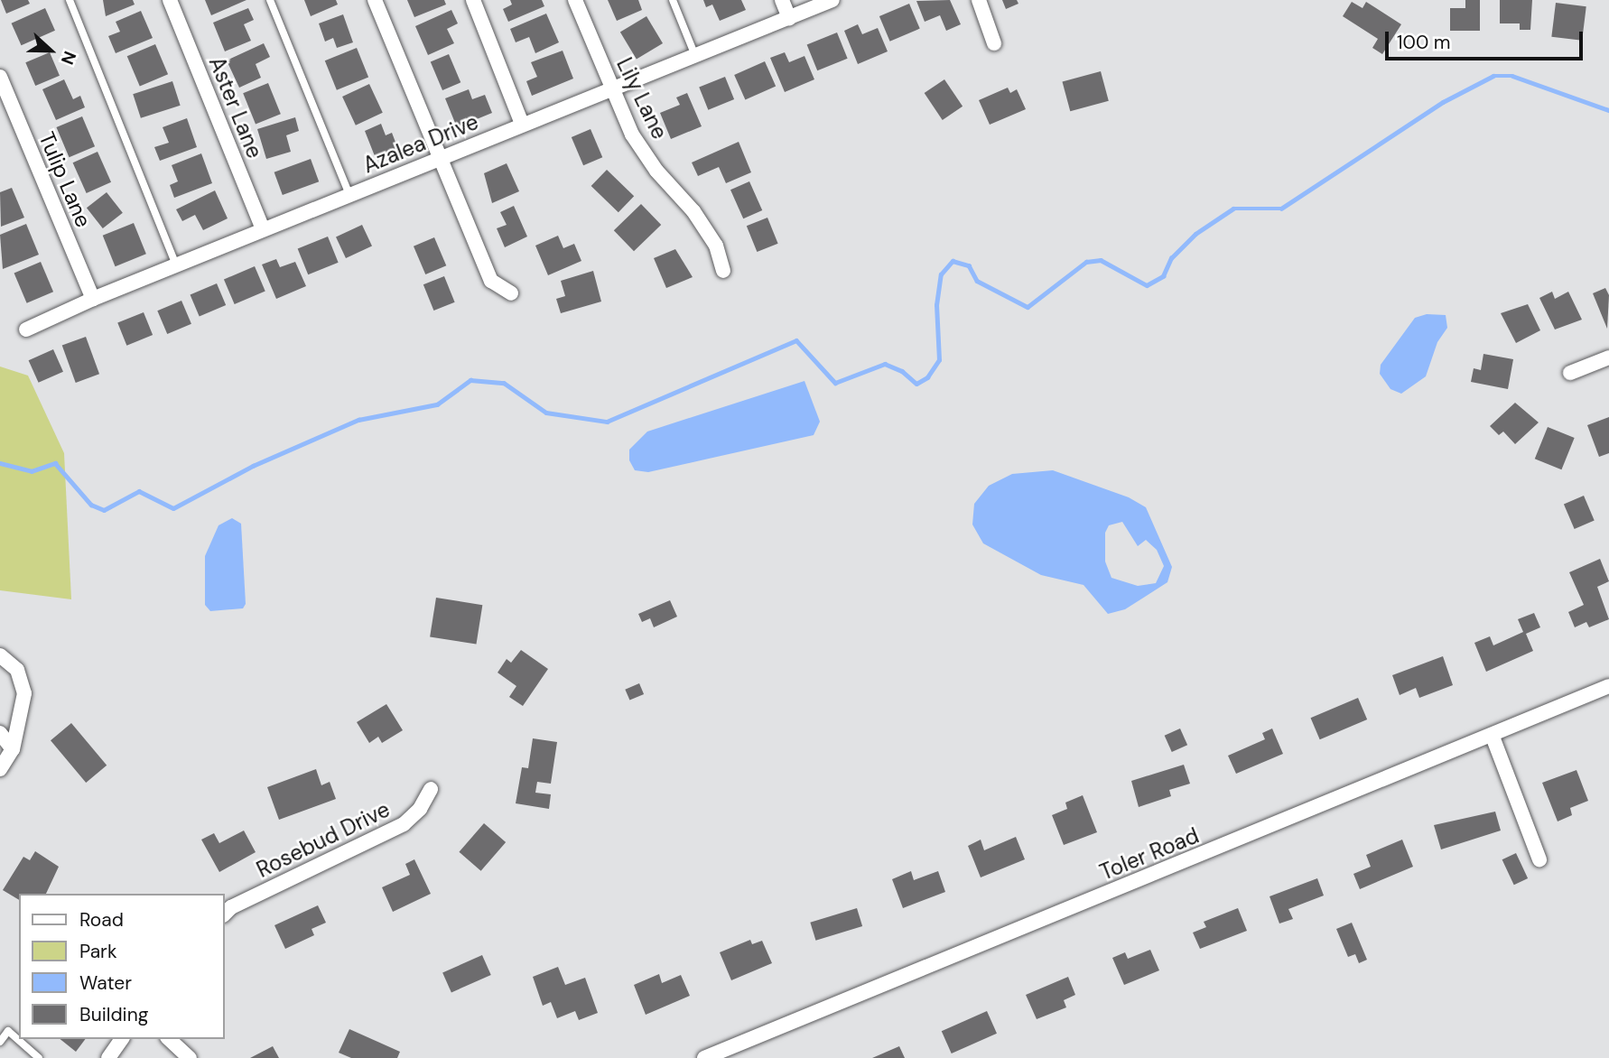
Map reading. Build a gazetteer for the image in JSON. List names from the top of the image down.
{
  "streets": {
    "street": [
      "Lily Lane",
      "Aster Lane",
      "Azalea Drive",
      "Tulip Lane",
      "Rosebud Drive",
      "Toler Road"
    ]
  },
  "crossings": [
    ["Lily Lane", "Azalea Drive"],
    ["Aster Lane", "Azalea Drive"],
    ["Azalea Drive", "Tulip Lane"]
  ],
  "legend": [
    "Road",
    "Park",
    "Water",
    "Building"
  ],
  "scale_bar": "100 m",
  "north": "right"
}
